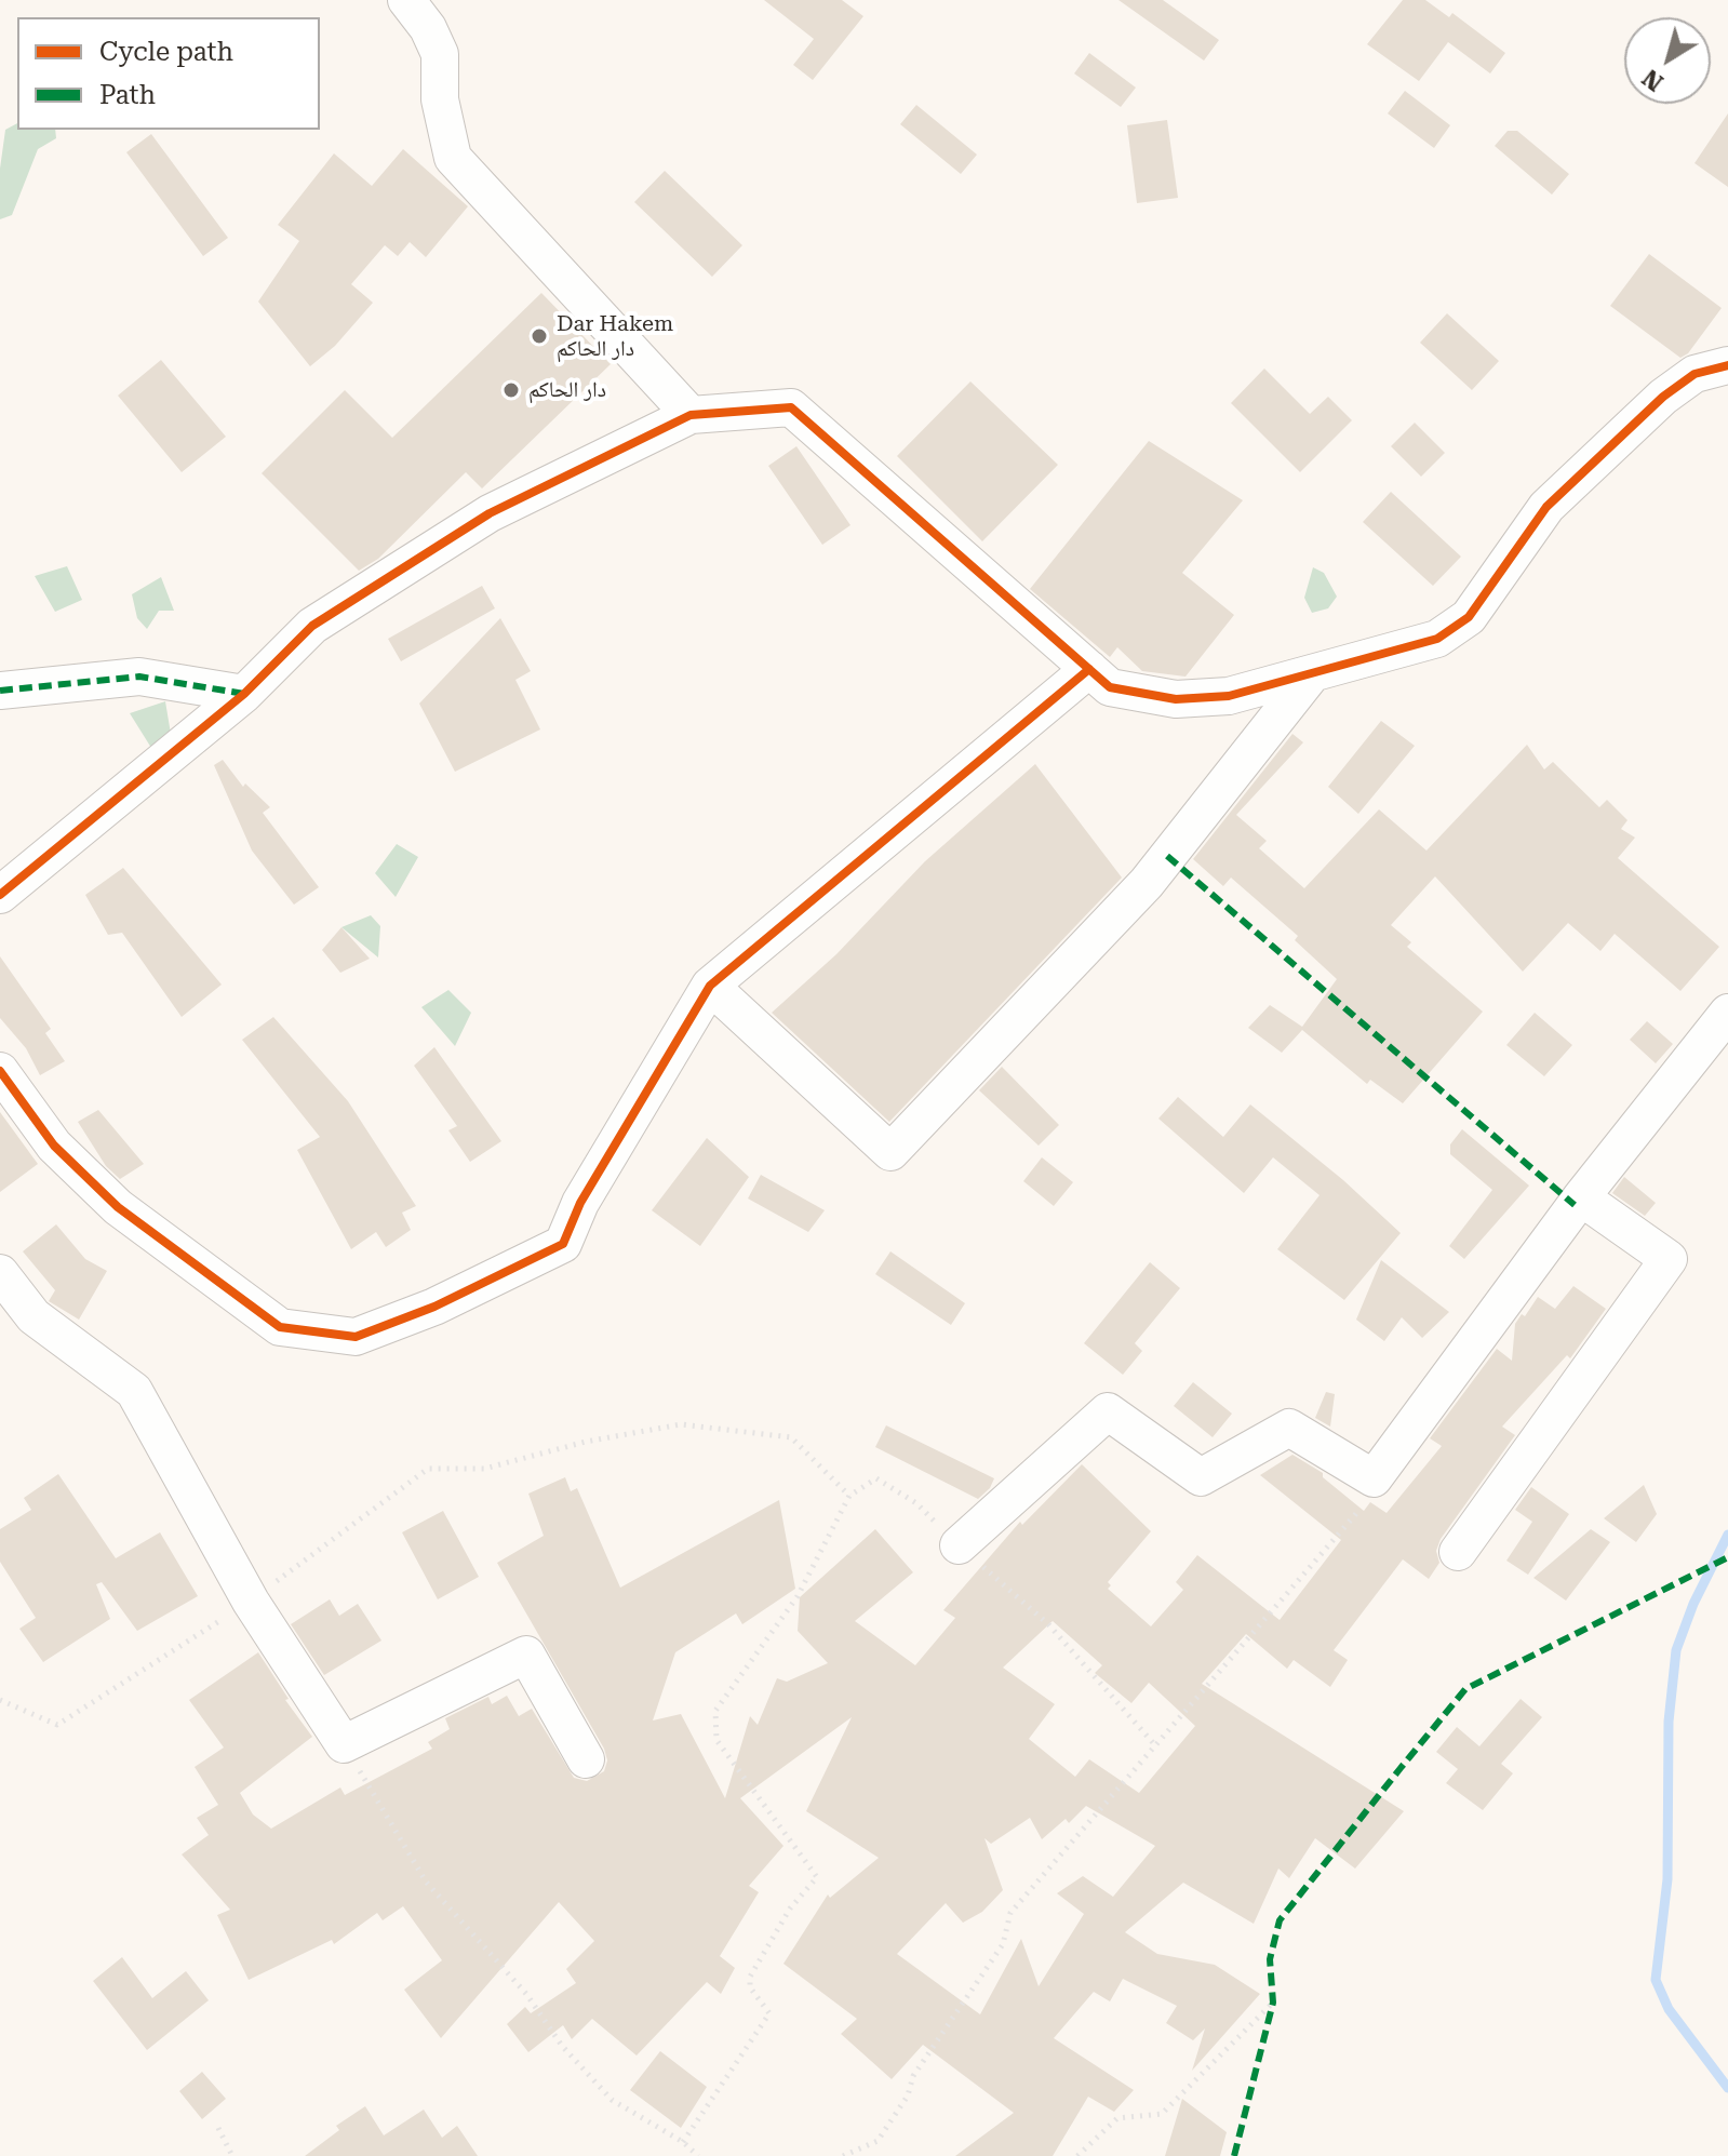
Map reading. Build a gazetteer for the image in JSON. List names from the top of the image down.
{
  "places": ["Dar Hakem دار الحاكم", "دار الحاكم"],
  "legend": ["Cycle path", "Path"],
  "north": "bottom left"
}
